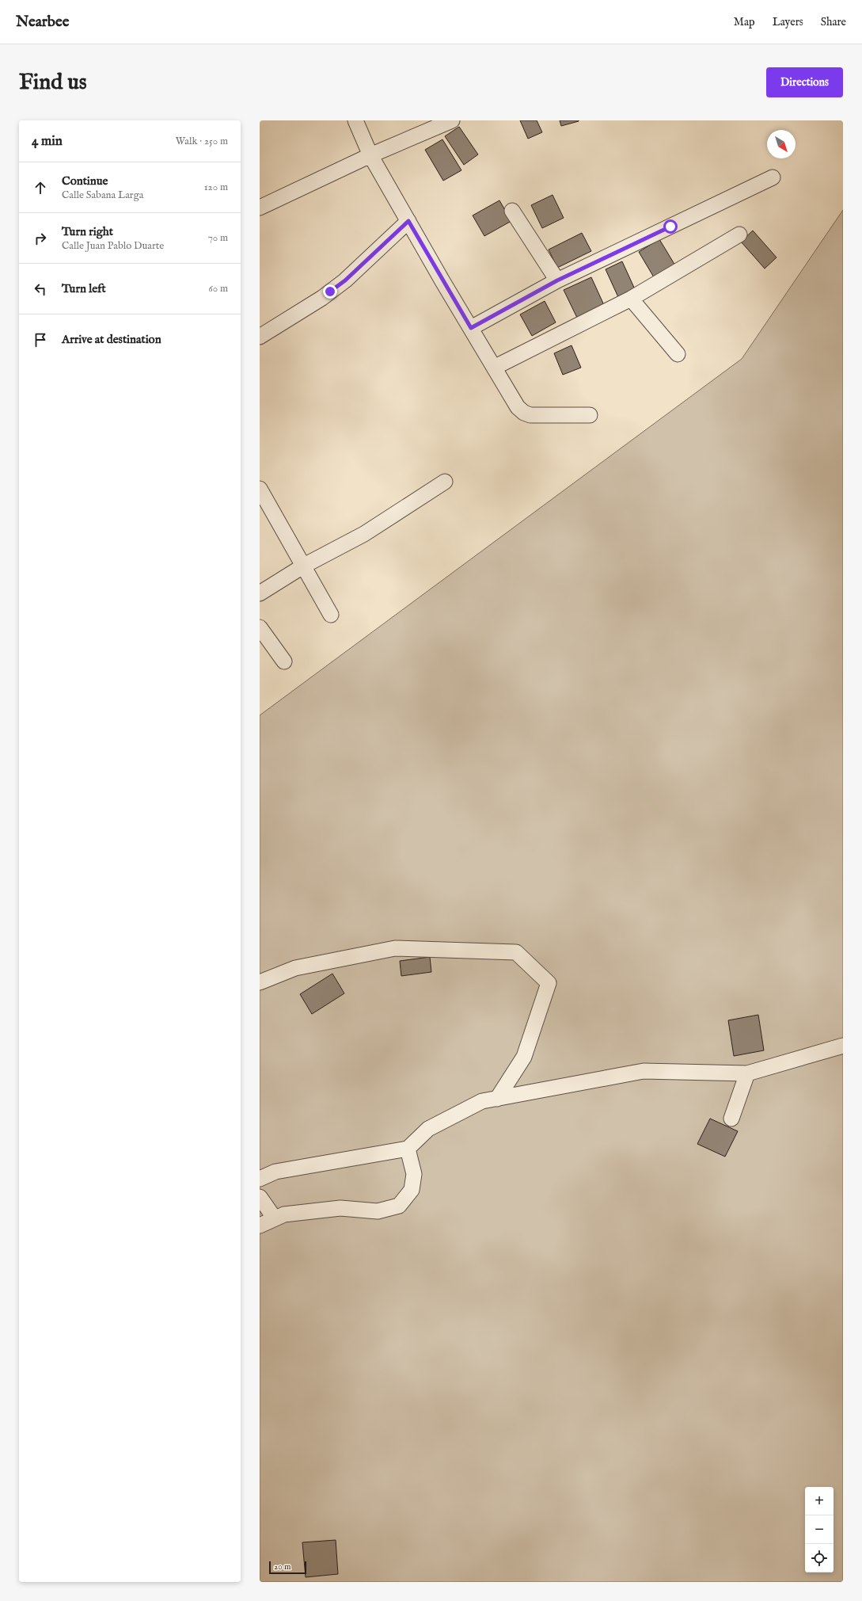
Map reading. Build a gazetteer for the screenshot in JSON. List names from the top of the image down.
{
  "scale_bar": "20 m",
  "north": "bottom right",
  "page": {
    "header": "Nearbee",
    "nav": ["Map", "Layers", "Share"],
    "buttons": "Directions",
    "title": "Find us",
    "heading": ["4 min", "Walk · 250 m"],
    "list": [
      ["Continue", "Calle Sabana Larga", "120 m"],
      ["Turn right", "Calle Juan Pablo Duarte", "70 m"],
      ["Turn left", "60 m"],
      "Arrive at destination"
    ],
    "map_buttons": ["+", "−"],
    "scale": "20 m"
  }
}
